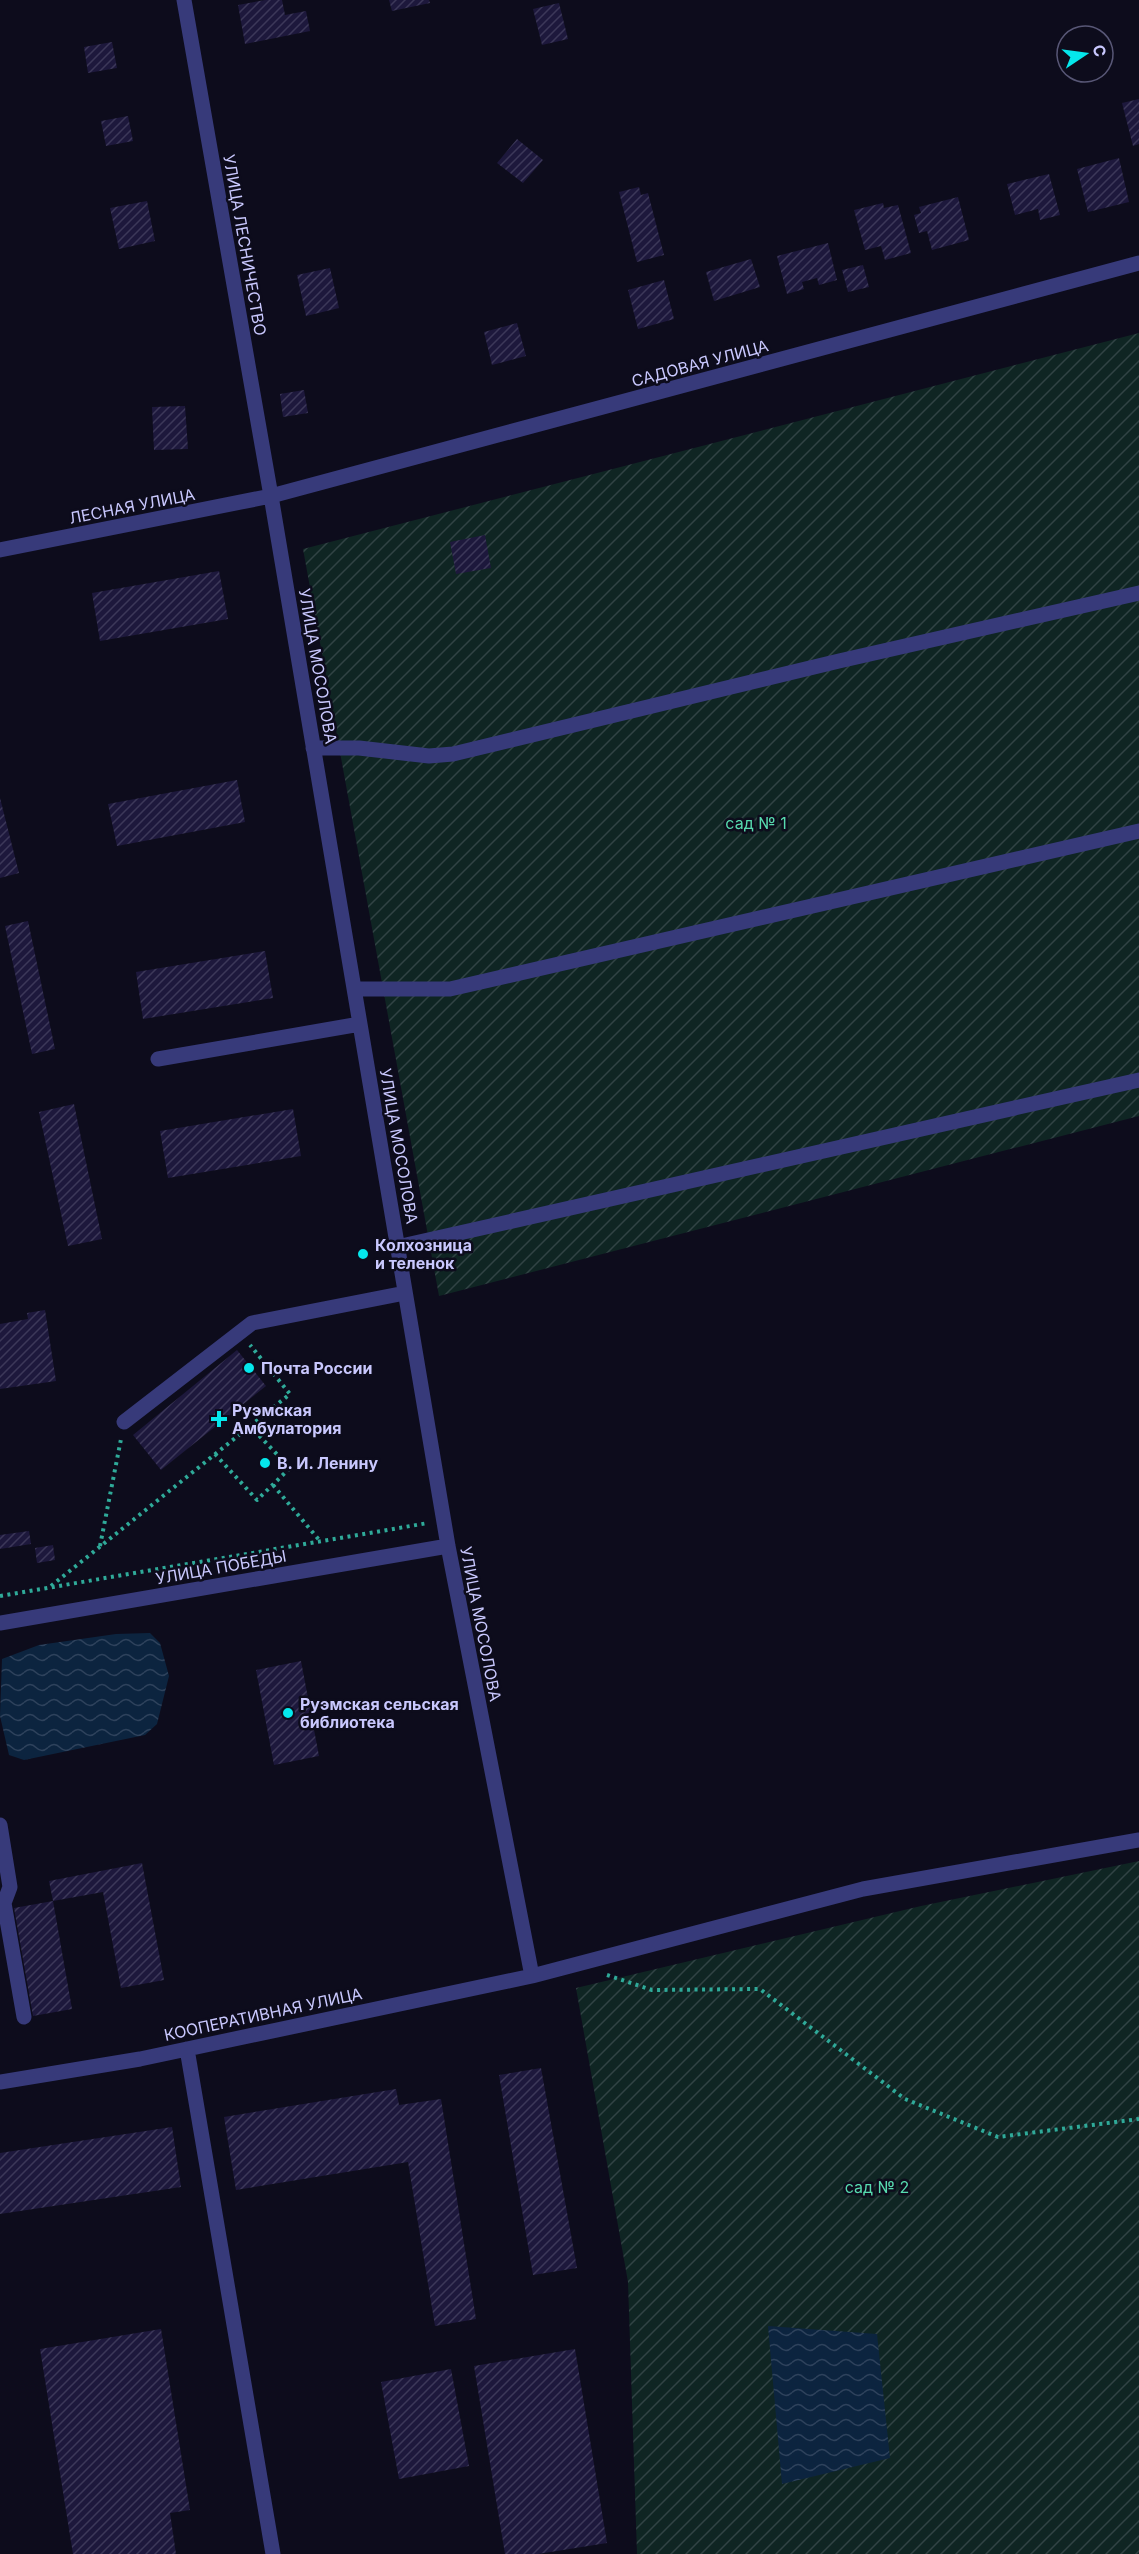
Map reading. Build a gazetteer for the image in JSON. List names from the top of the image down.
{
  "streets": {
    "street": [
      "УЛИЦА ЛЕСНИЧЕСТВО",
      "САДОВАЯ УЛИЦА",
      "ЛЕСНАЯ УЛИЦА",
      "УЛИЦА МОСОЛОВА",
      "УЛИЦА ПОБЕДЫ",
      "КООПЕРАТИВНАЯ УЛИЦА"
    ]
  },
  "crossings": [
    ["УЛИЦА ЛЕСНИЧЕСТВО", "САДОВАЯ УЛИЦА"],
    ["УЛИЦА ЛЕСНИЧЕСТВО", "ЛЕСНАЯ УЛИЦА"],
    ["УЛИЦА ЛЕСНИЧЕСТВО", "УЛИЦА МОСОЛОВА"],
    ["САДОВАЯ УЛИЦА", "ЛЕСНАЯ УЛИЦА"],
    ["САДОВАЯ УЛИЦА", "УЛИЦА МОСОЛОВА"],
    ["ЛЕСНАЯ УЛИЦА", "УЛИЦА МОСОЛОВА"],
    ["УЛИЦА МОСОЛОВА", "УЛИЦА ПОБЕДЫ"],
    ["УЛИЦА МОСОЛОВА", "КООПЕРАТИВНАЯ УЛИЦА"]
  ],
  "parks": ["сад № 1", "сад № 2"],
  "places": {
    "other": [
      "Колхозница и теленок",
      "Почта России",
      "В. И. Ленину",
      "Руэмская сельская библиотека"
    ],
    "health": ["Руэмская Амбулатория"]
  },
  "north": "right"
}
